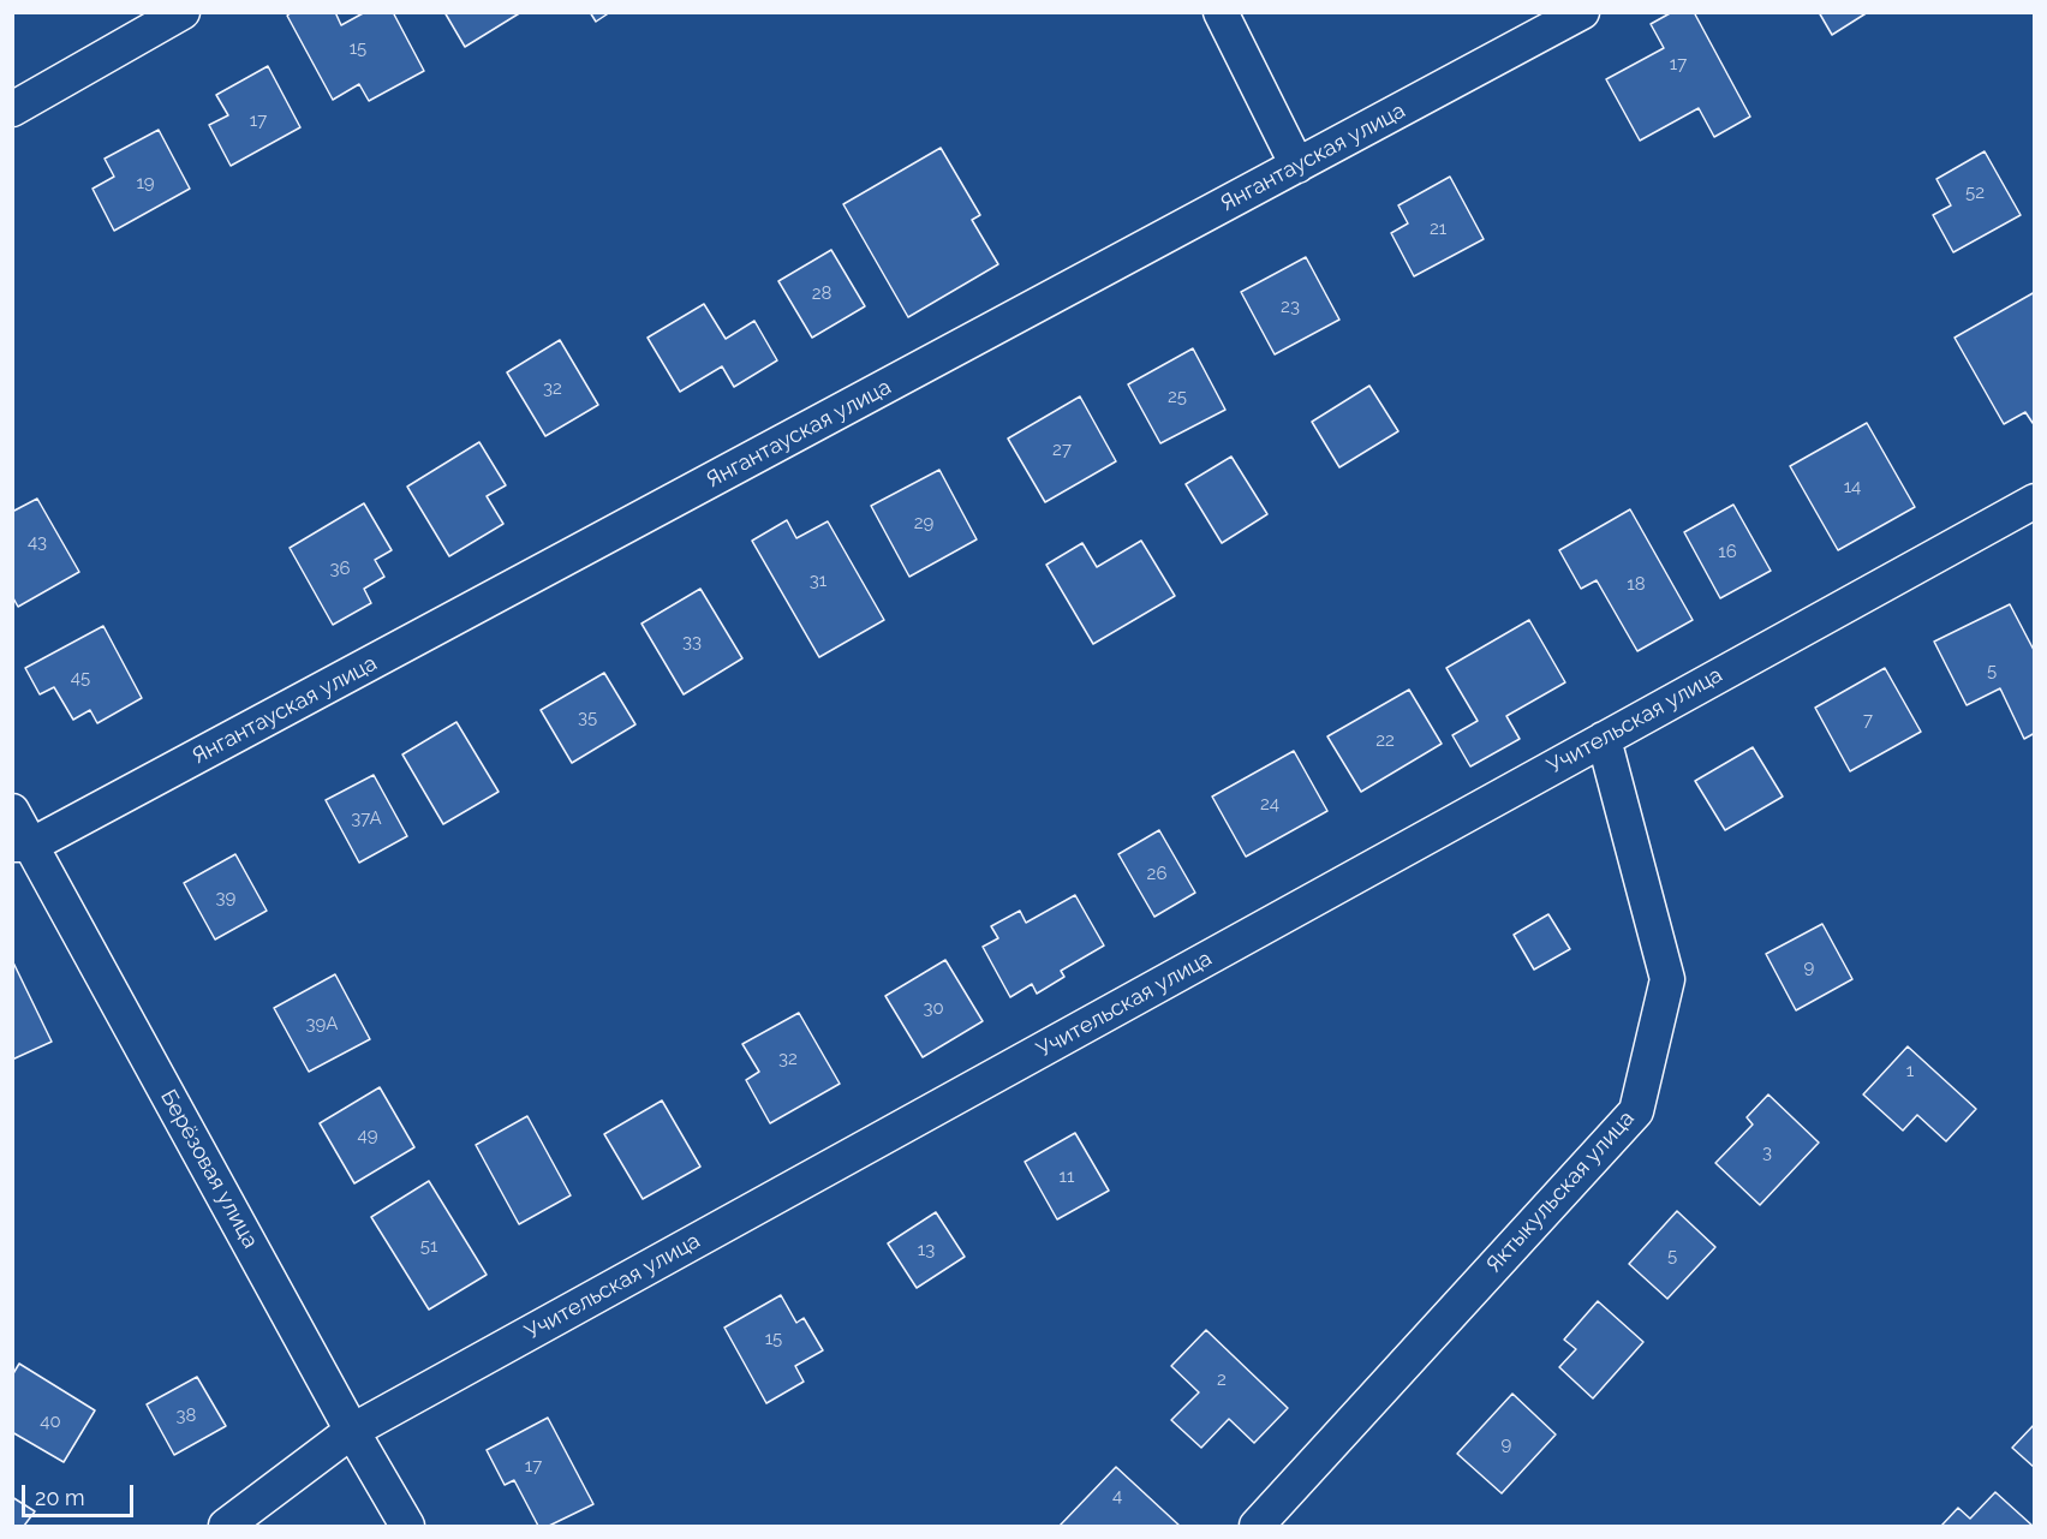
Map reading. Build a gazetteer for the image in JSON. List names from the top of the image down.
{
  "streets": {
    "street": [
      "Янгантауская улица",
      "Учительская улица",
      "Берёзовая улица",
      "Яктыкульская улица"
    ]
  },
  "crossings": [
    ["Янгантауская улица", "Берёзовая улица"],
    ["Учительская улица", "Берёзовая улица"],
    ["Учительская улица", "Яктыкульская улица"]
  ],
  "house_numbers": [
    "15",
    "17",
    "17",
    "19",
    "52",
    "21",
    "28",
    "23",
    "32",
    "25",
    "27",
    "14",
    "29",
    "43",
    "16",
    "36",
    "31",
    "18",
    "33",
    "5",
    "45",
    "35",
    "7",
    "22",
    "24",
    "37А",
    "26",
    "39",
    "9",
    "30",
    "39А",
    "32",
    "1",
    "49",
    "3",
    "11",
    "51",
    "13",
    "5",
    "15",
    "2",
    "38",
    "40",
    "9",
    "17",
    "4"
  ],
  "scale_bar": "20 m"
}
